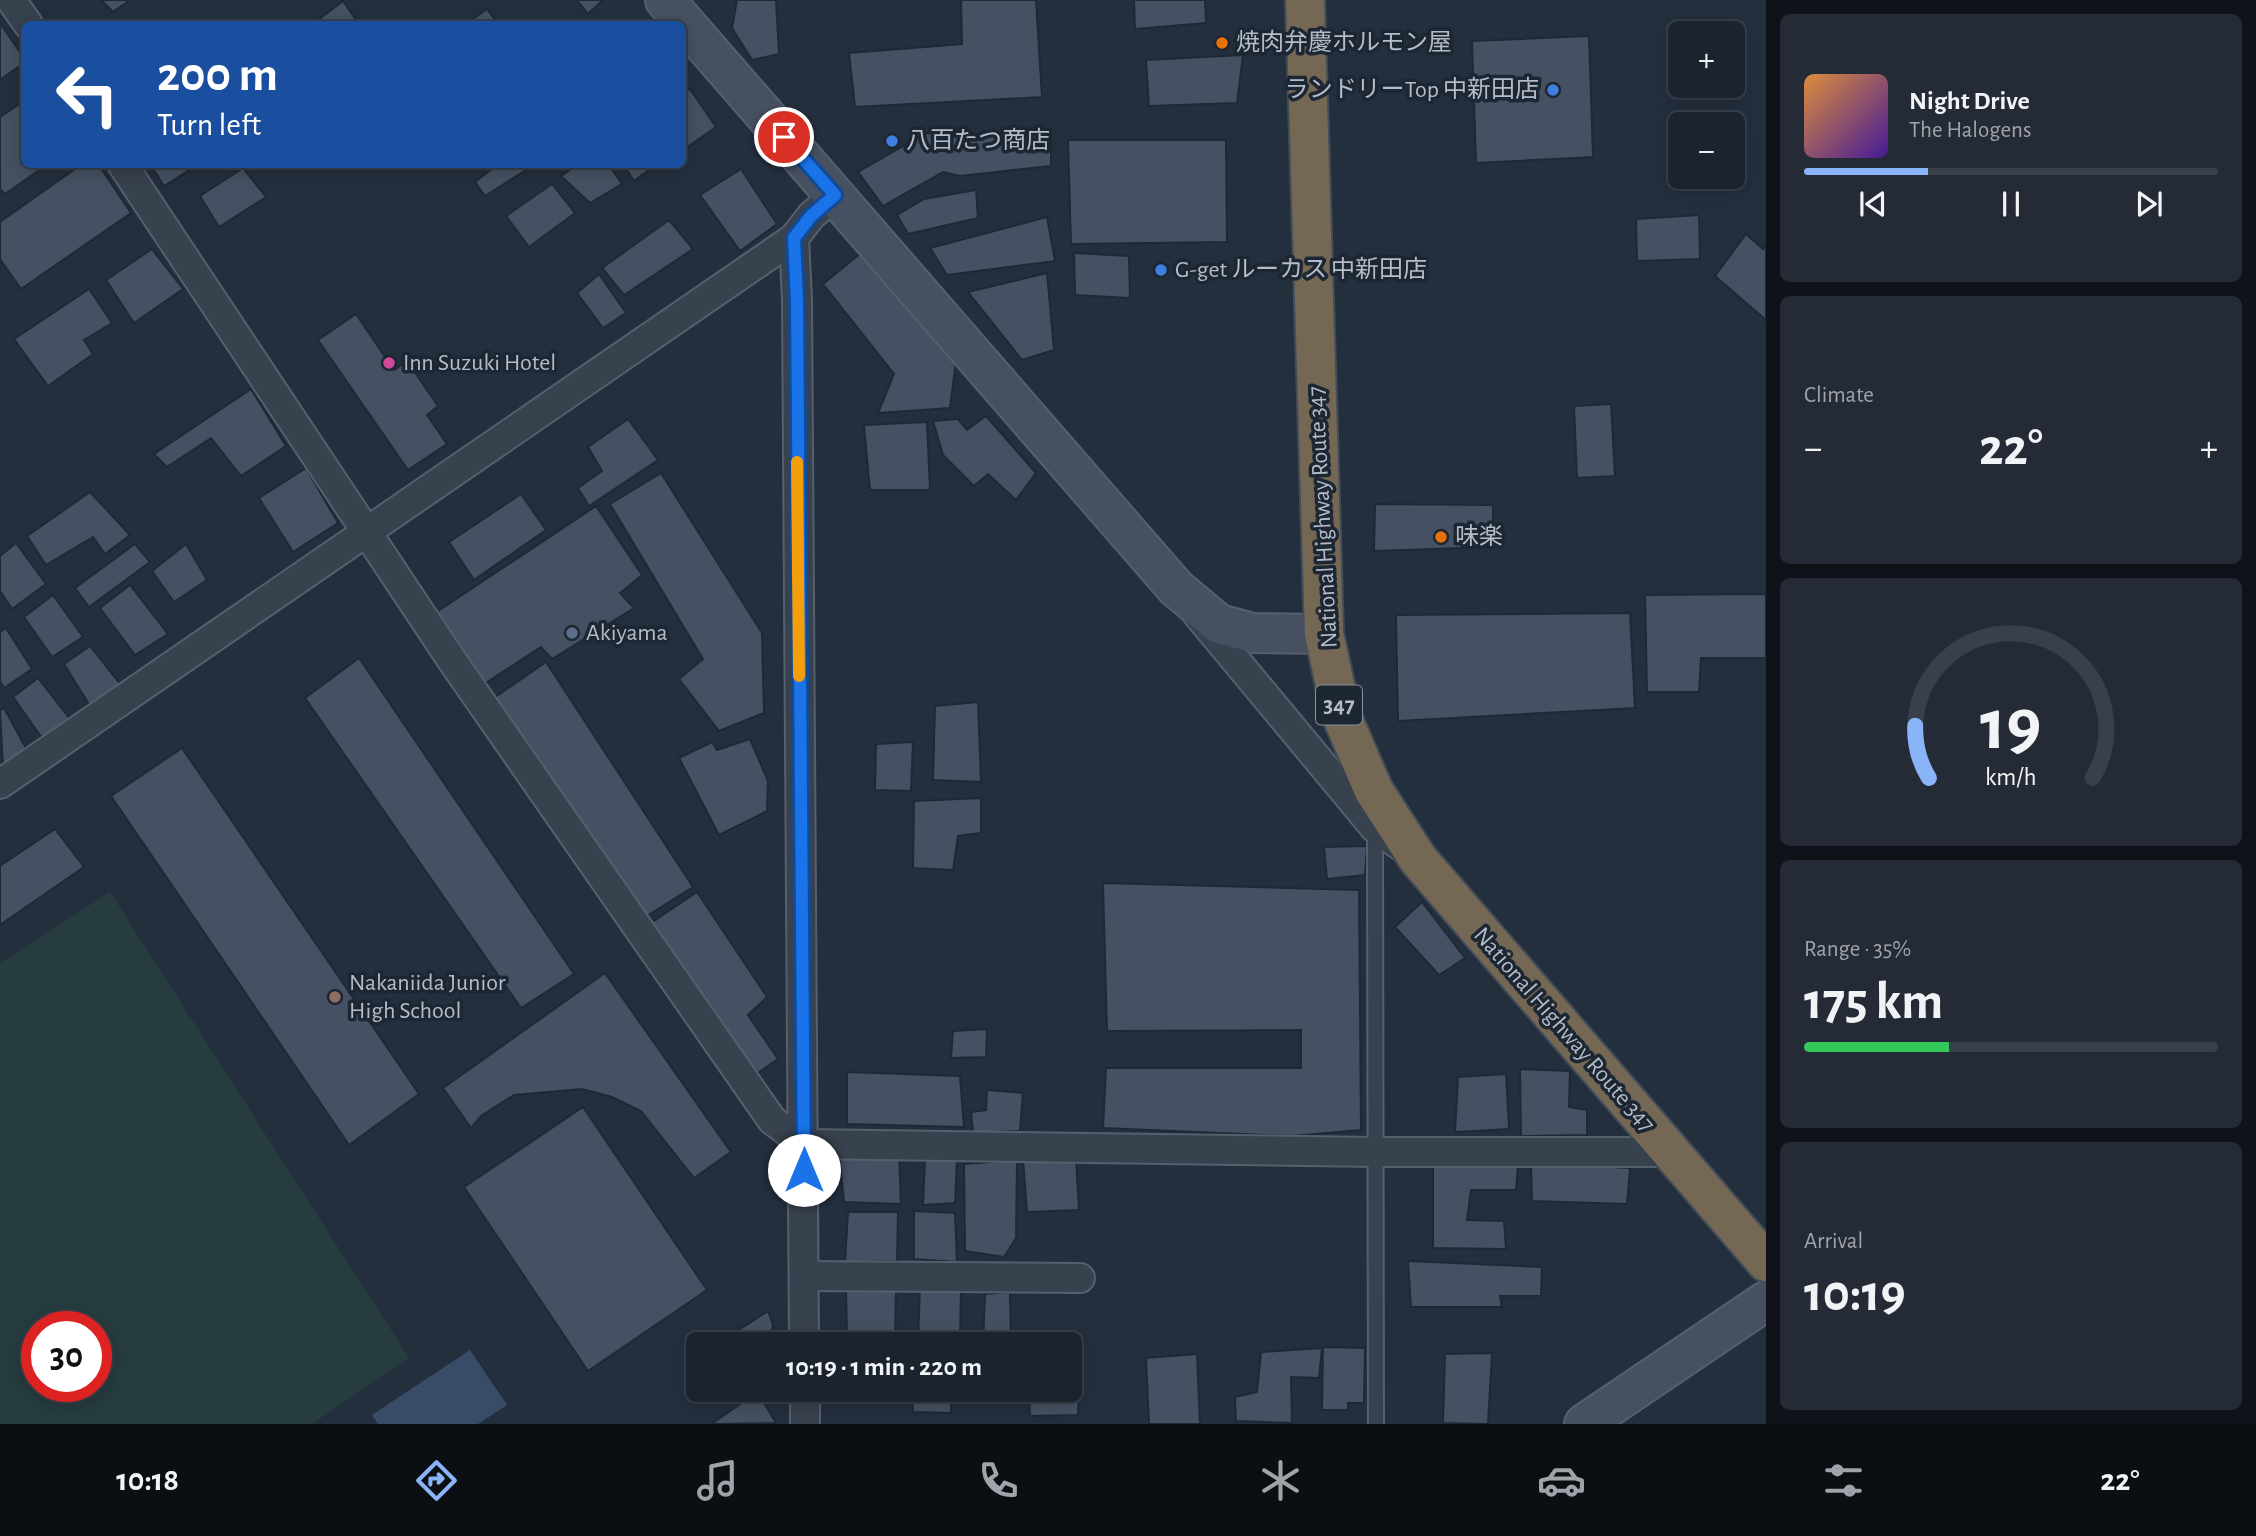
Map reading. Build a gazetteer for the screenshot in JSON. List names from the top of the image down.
{
  "streets": {
    "highway": ["National Highway Route 347", "347"]
  },
  "places": [
    "焼肉弁慶ホルモン屋",
    "ランドリーTop 中新田店",
    "八百たつ商店",
    "G-get ルーカス 中新田店",
    "Inn Suzuki Hotel",
    "味楽",
    "Akiyama",
    "Nakaniida Junior High School"
  ],
  "page": {
    "map_buttons": ["+", "−"],
    "turn": ["200 m", "Turn left"],
    "song": ["Night Drive", "The Halogens"],
    "tile": [
      "Climate",
      ["Range · 35%", "175 km"],
      ["Arrival", "10:19"]
    ],
    "heat": ["−", "22°", "+"],
    "limit": "30",
    "trip": "10:19 · 1 min · 220 m",
    "tabs": ["10:18", "22°"],
    "gauge": ["19", "km/h"]
  }
}
